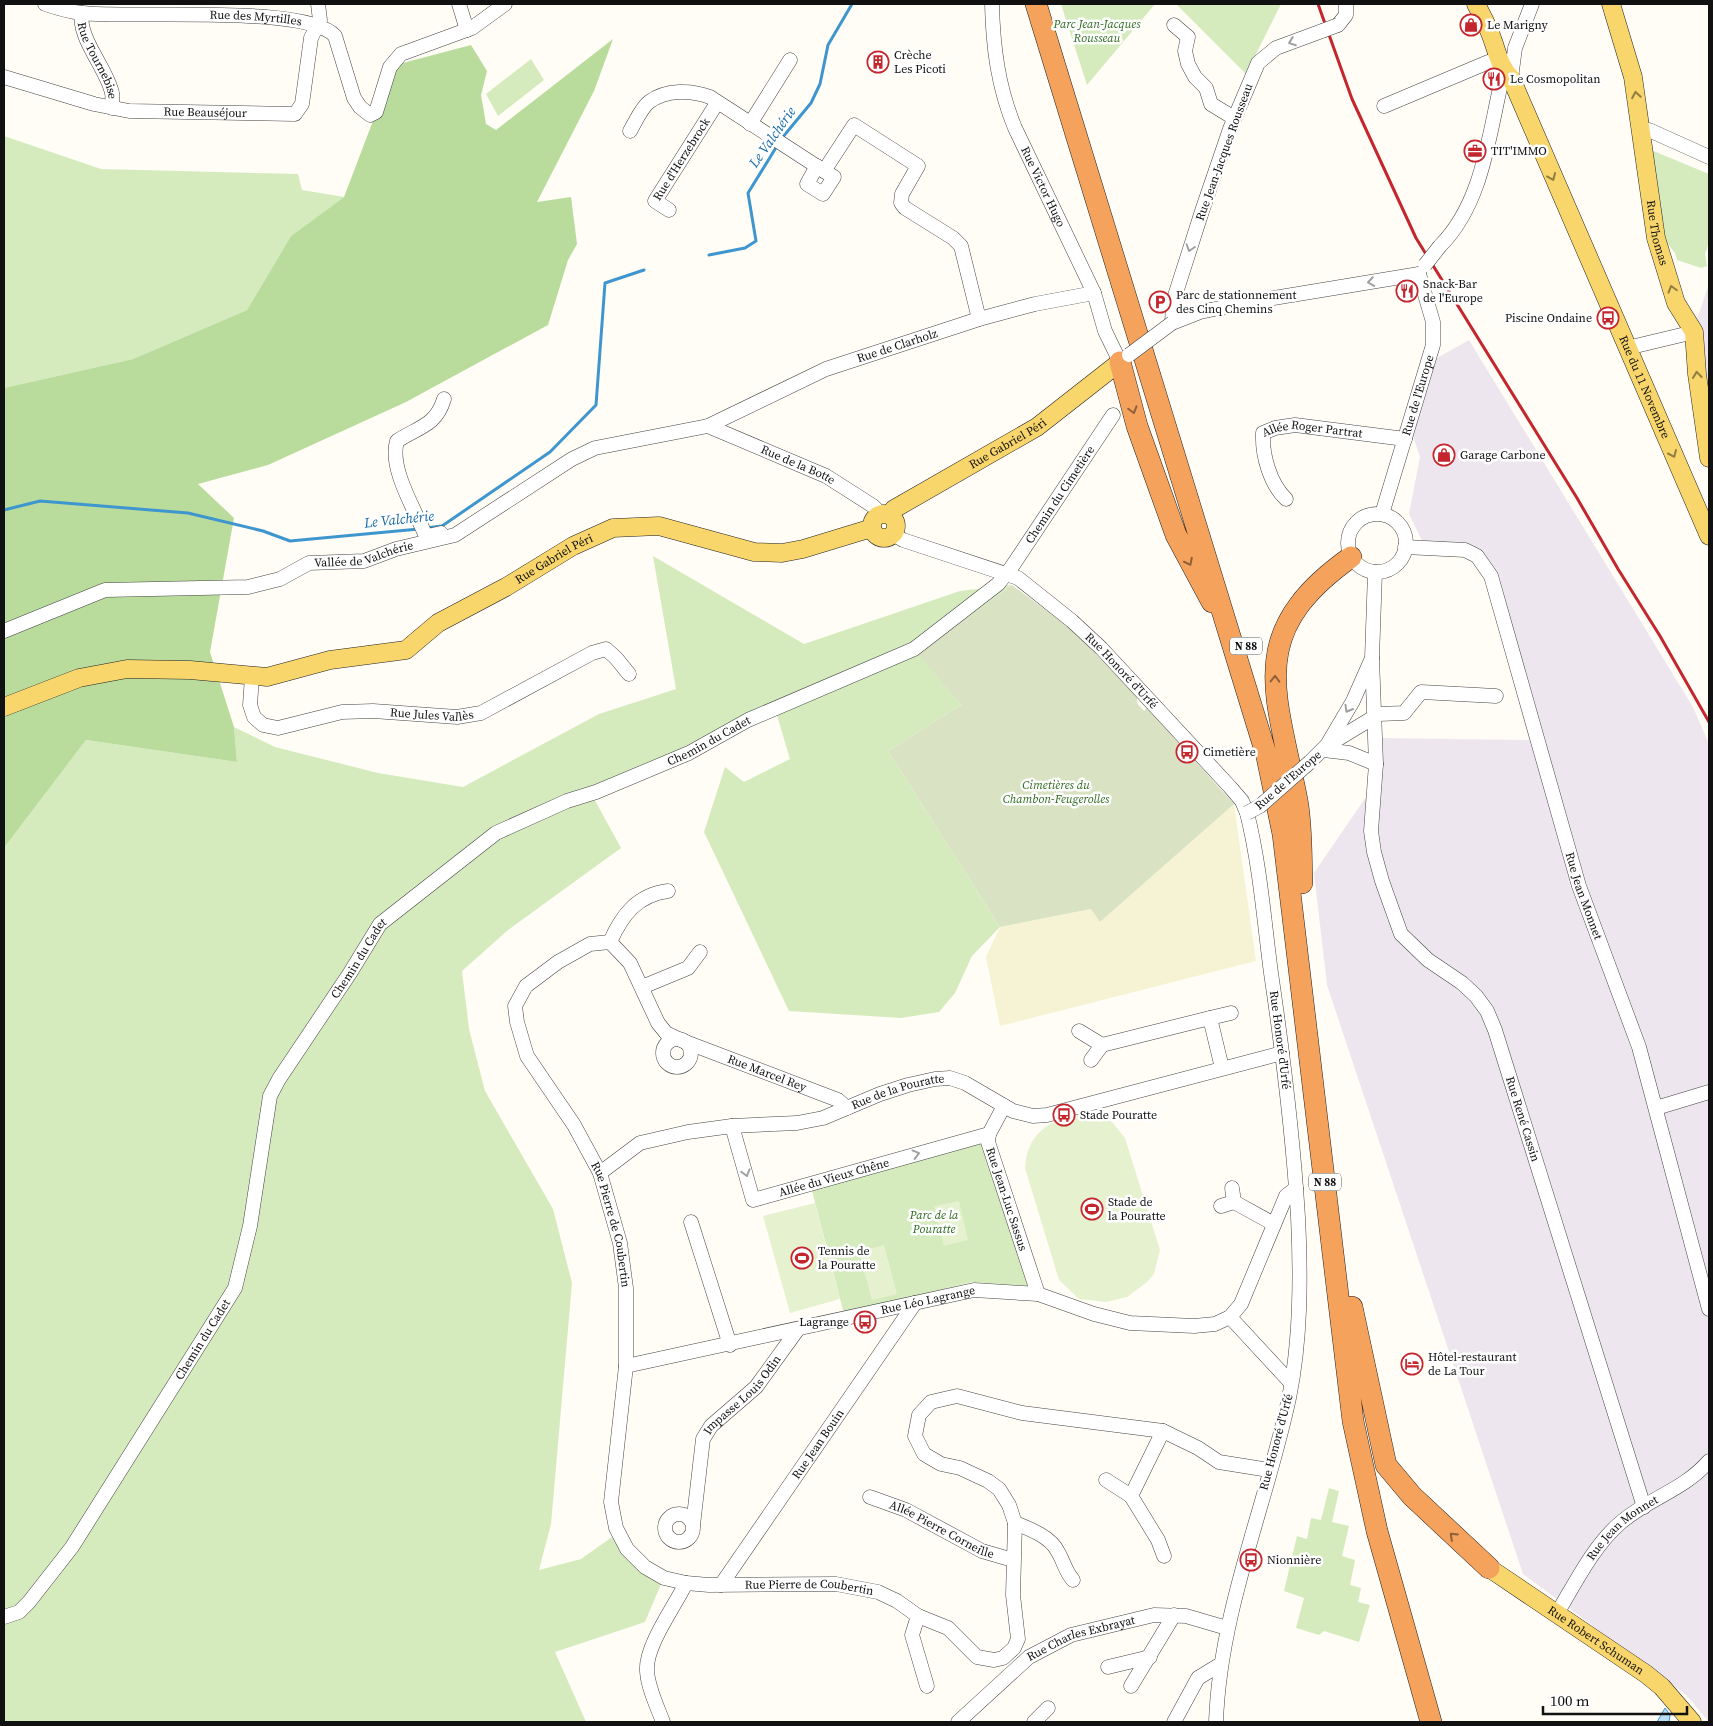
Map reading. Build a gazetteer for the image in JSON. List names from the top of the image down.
{
  "streets": {
    "highway": ["N 88"],
    "main road": [
      "Rue Thomas",
      "Rue du 11 Novembre",
      "Rue Gabriel Péri",
      "Rue Robert Schuman"
    ],
    "street": [
      "Rue des Myrtilles",
      "Rue Tournebise",
      "Rue Beauséjour",
      "Rue Jean-Jacques Rousseau",
      "Rue d'Herzebrock",
      "Rue Victor Hugo",
      "Rue de Clarholz",
      "Rue de l'Europe",
      "Allée Roger Partrat",
      "Rue de la Botte",
      "Chemin du Cimetière",
      "Vallée de Valchérie",
      "Rue Honoré d'Urfé",
      "Rue Jules Vallès",
      "Chemin du Cadet",
      "Rue Jean Monnet",
      "Rue Marcel Rey",
      "Rue de la Pouratte",
      "Rue René Cassin",
      "Allée du Vieux Chêne",
      "Rue Jean-Luc Sassus",
      "Rue Pierre de Coubertin",
      "Rue Léo Lagrange",
      "Impasse Louis Odin",
      "Rue Jean Bouin",
      "Allée Pierre Corneille",
      "Rue Charles Exbrayat"
    ]
  },
  "crossings": [
    ["Rue des Myrtilles", "Rue Tournebise"],
    ["Rue des Myrtilles", "Rue Beauséjour"],
    ["Rue Tournebise", "Rue Beauséjour"],
    ["Rue d'Herzebrock", "Rue de Clarholz"],
    ["Rue Victor Hugo", "Rue de Clarholz"],
    ["Rue Victor Hugo", "Rue Gabriel Péri"],
    ["Rue de Clarholz", "Rue de la Botte"],
    ["Rue de Clarholz", "Vallée de Valchérie"],
    ["Rue de l'Europe", "Allée Roger Partrat"],
    ["Rue de l'Europe", "N 88"],
    ["Rue de l'Europe", "Rue Honoré d'Urfé"],
    ["Rue de l'Europe", "Rue Jean Monnet"],
    ["Rue de l'Europe", "Rue René Cassin"],
    ["Rue Gabriel Péri", "Rue de la Botte"],
    ["Rue Gabriel Péri", "Rue Jules Vallès"],
    ["Rue de la Botte", "Vallée de Valchérie"],
    ["Chemin du Cimetière", "Rue Honoré d'Urfé"],
    ["Chemin du Cimetière", "Chemin du Cadet"],
    ["N 88", "Rue Jean Monnet"],
    ["Rue Honoré d'Urfé", "Chemin du Cadet"],
    ["Rue Honoré d'Urfé", "Rue de la Pouratte"],
    ["Rue Honoré d'Urfé", "Rue Pierre de Coubertin"],
    ["Rue Honoré d'Urfé", "Rue Charles Exbrayat"],
    ["Rue Jean Monnet", "Rue René Cassin"],
    ["Rue Jean Monnet", "Rue Robert Schuman"],
    ["Rue Marcel Rey", "Rue de la Pouratte"],
    ["Rue Marcel Rey", "Rue Pierre de Coubertin"],
    ["Rue de la Pouratte", "Allée du Vieux Chêne"],
    ["Rue de la Pouratte", "Rue Jean-Luc Sassus"],
    ["Rue de la Pouratte", "Rue Pierre de Coubertin"],
    ["Allée du Vieux Chêne", "Rue Jean-Luc Sassus"],
    ["Rue Jean-Luc Sassus", "Rue Léo Lagrange"],
    ["Rue Pierre de Coubertin", "Rue Léo Lagrange"],
    ["Rue Pierre de Coubertin", "Rue Jean Bouin"],
    ["Rue Pierre de Coubertin", "Allée Pierre Corneille"],
    ["Rue Léo Lagrange", "Impasse Louis Odin"],
    ["Rue Léo Lagrange", "Rue Jean Bouin"]
  ],
  "one_way": ["Rue Jean-Jacques Rousseau", "Rue Thomas", "Rue du 11 Novembre"],
  "water": ["Le Valchérie"],
  "parks": ["Parc Jean-Jacques Rousseau", "Cimetières du Chambon-Feugerolles", "Parc de la Pouratte"],
  "places": {
    "shop": ["Le Marigny", "Garage Carbone"],
    "building": ["Crèche Les Picoti"],
    "restaurant": ["Le Cosmopolitan", "Snack-Bar de l'Europe"],
    "office": ["TIT'IMMO"],
    "parking": ["Parc de stationnement des Cinq Chemins"],
    "bus stop": [
      "Piscine Ondaine",
      "Cimetière",
      "Stade Pouratte",
      "Lagrange",
      "Nionnière"
    ],
    "sports": ["Stade de la Pouratte", "Tennis de la Pouratte"],
    "hotel": ["Hôtel-restaurant de La Tour"]
  },
  "scale_bar": "100 m"
}
